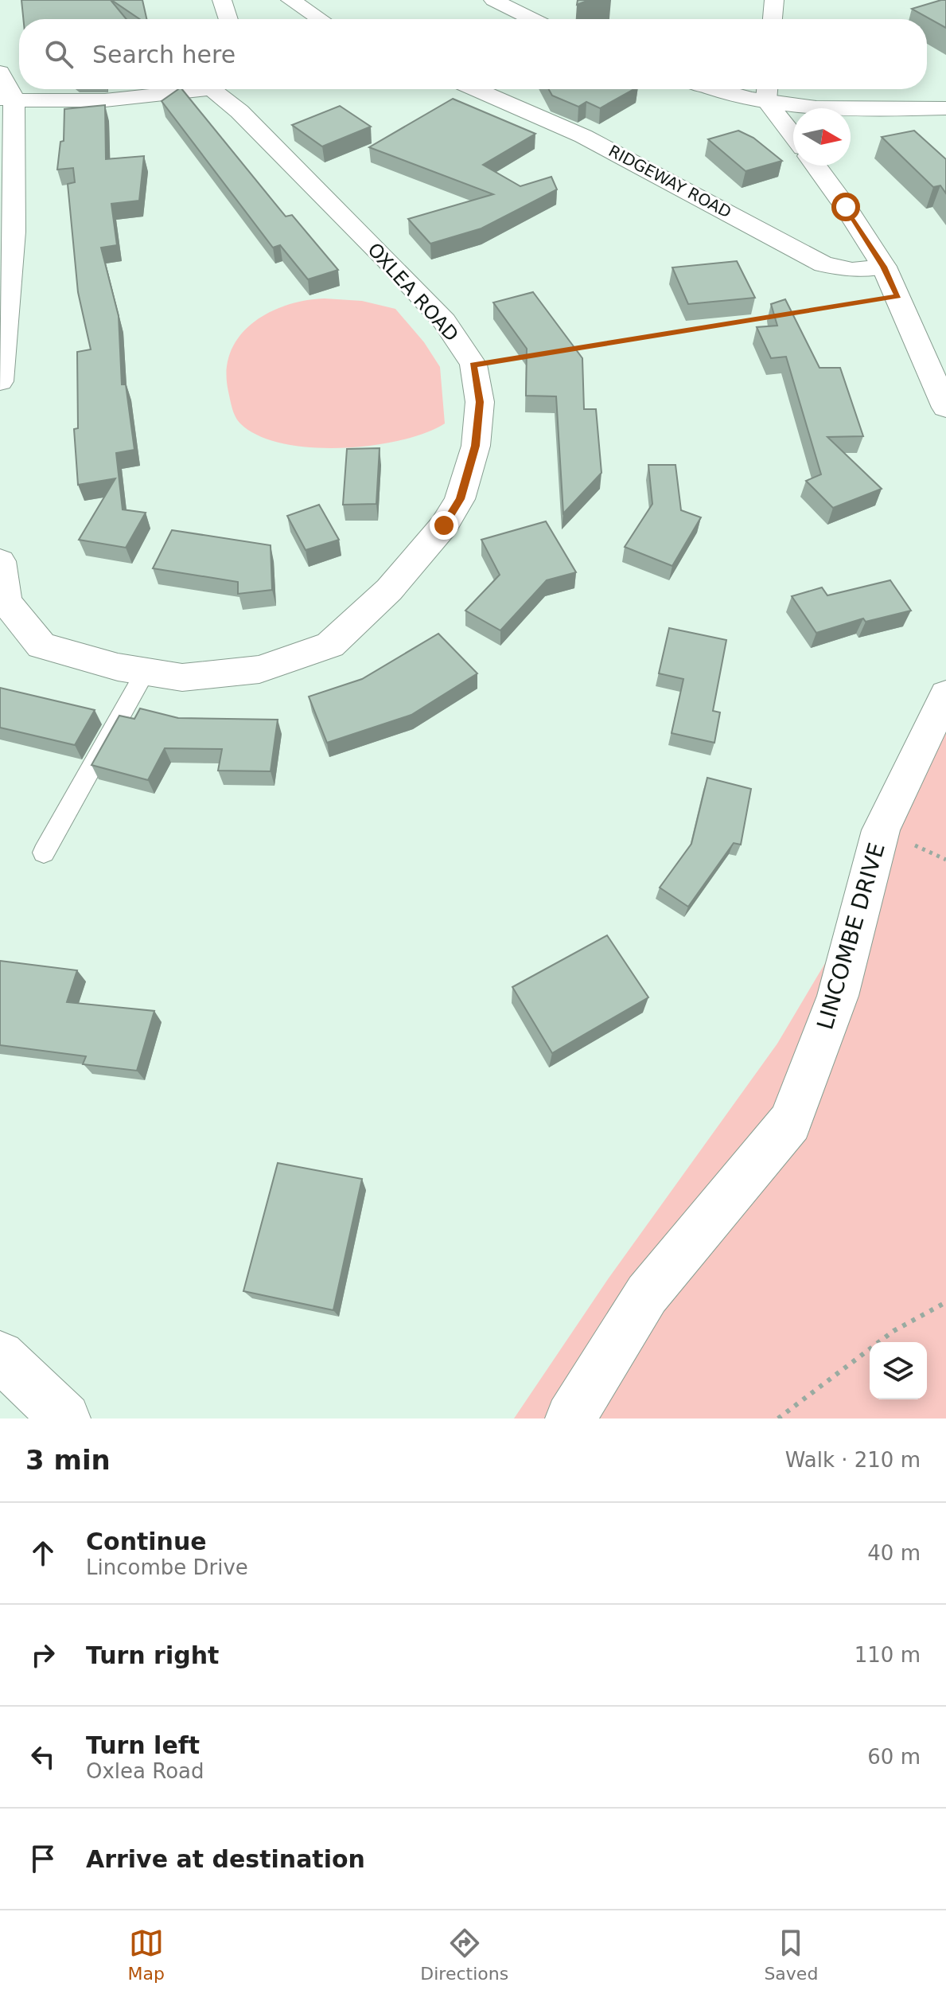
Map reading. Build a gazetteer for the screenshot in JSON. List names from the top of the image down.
{
  "streets": {
    "street": ["RIDGEWAY ROAD", "OXLEA ROAD", "LINCOMBE DRIVE"]
  },
  "north": "right",
  "page": {
    "search": "Search here",
    "heading": ["3 min", "Walk · 210 m"],
    "list": [
      ["Continue", "Lincombe Drive", "40 m"],
      ["Turn right", "110 m"],
      ["Turn left", "Oxlea Road", "60 m"],
      "Arrive at destination"
    ],
    "nav": ["Map", "Directions", "Saved"]
  }
}
